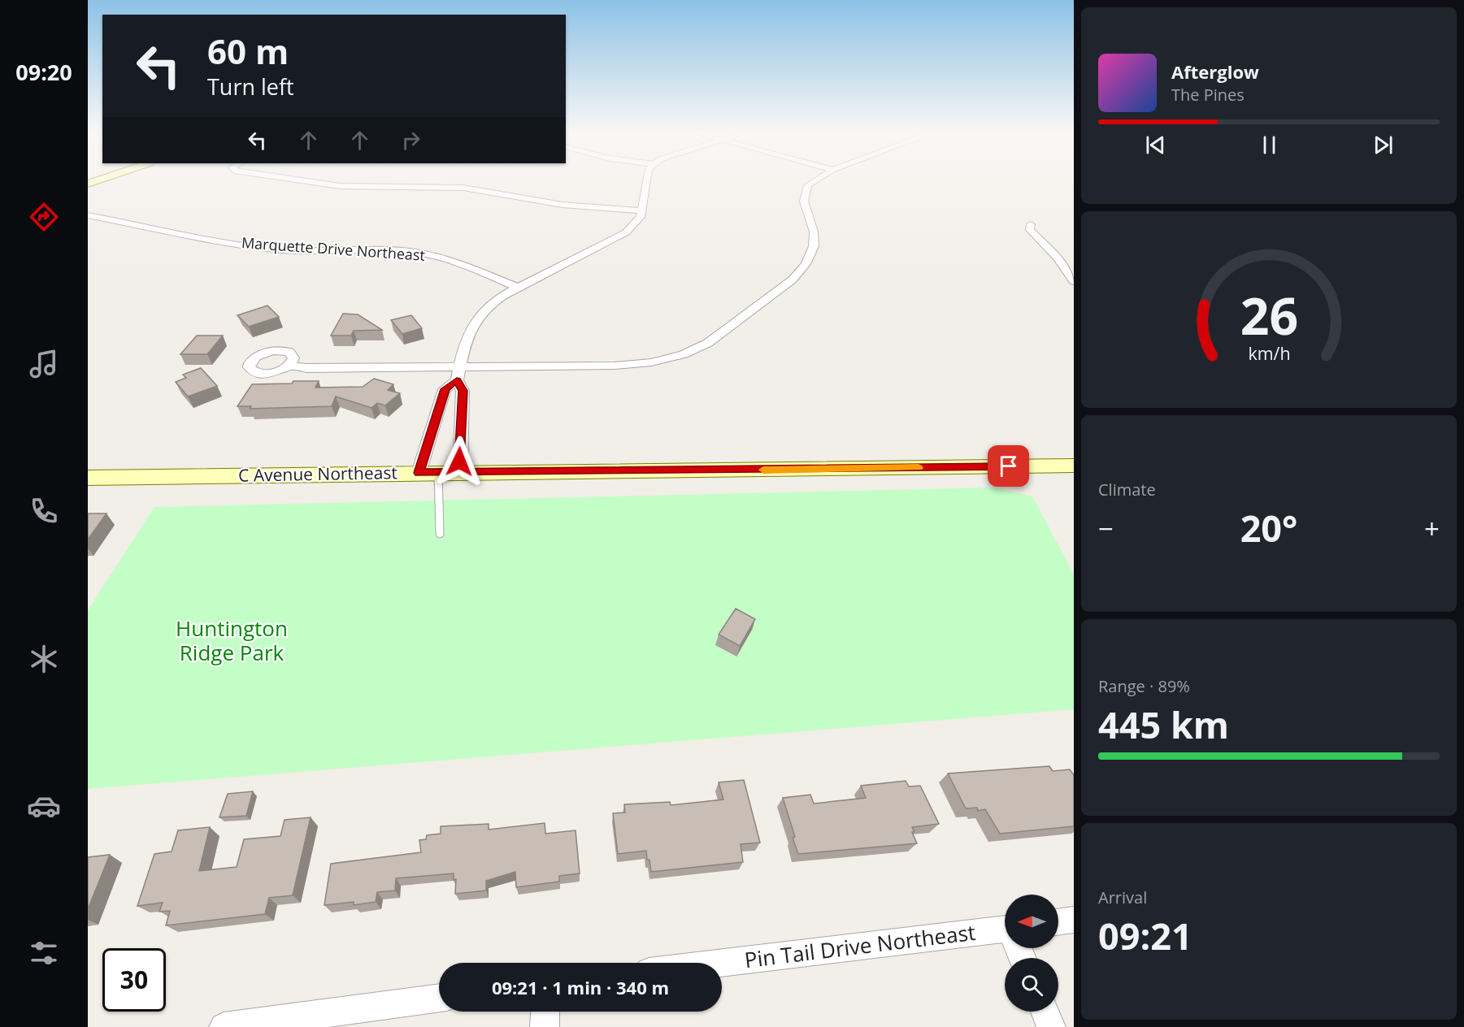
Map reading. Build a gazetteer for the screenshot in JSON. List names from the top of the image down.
{
  "streets": {
    "street": ["Marquette Drive Northeast", "C Avenue Northeast", "Pin Tail Drive Northeast"]
  },
  "parks": ["Huntington Ridge Park"],
  "north": "left",
  "page": {
    "tabs": "09:20",
    "turn": ["60 m", "Turn left"],
    "song": ["Afterglow", "The Pines"],
    "tile": [
      "Climate",
      ["Range · 89%", "445 km"],
      ["Arrival", "09:21"]
    ],
    "heat": ["−", "20°", "+"],
    "limit": "30",
    "trip": "09:21 · 1 min · 340 m",
    "gauge": ["26", "km/h"]
  }
}
